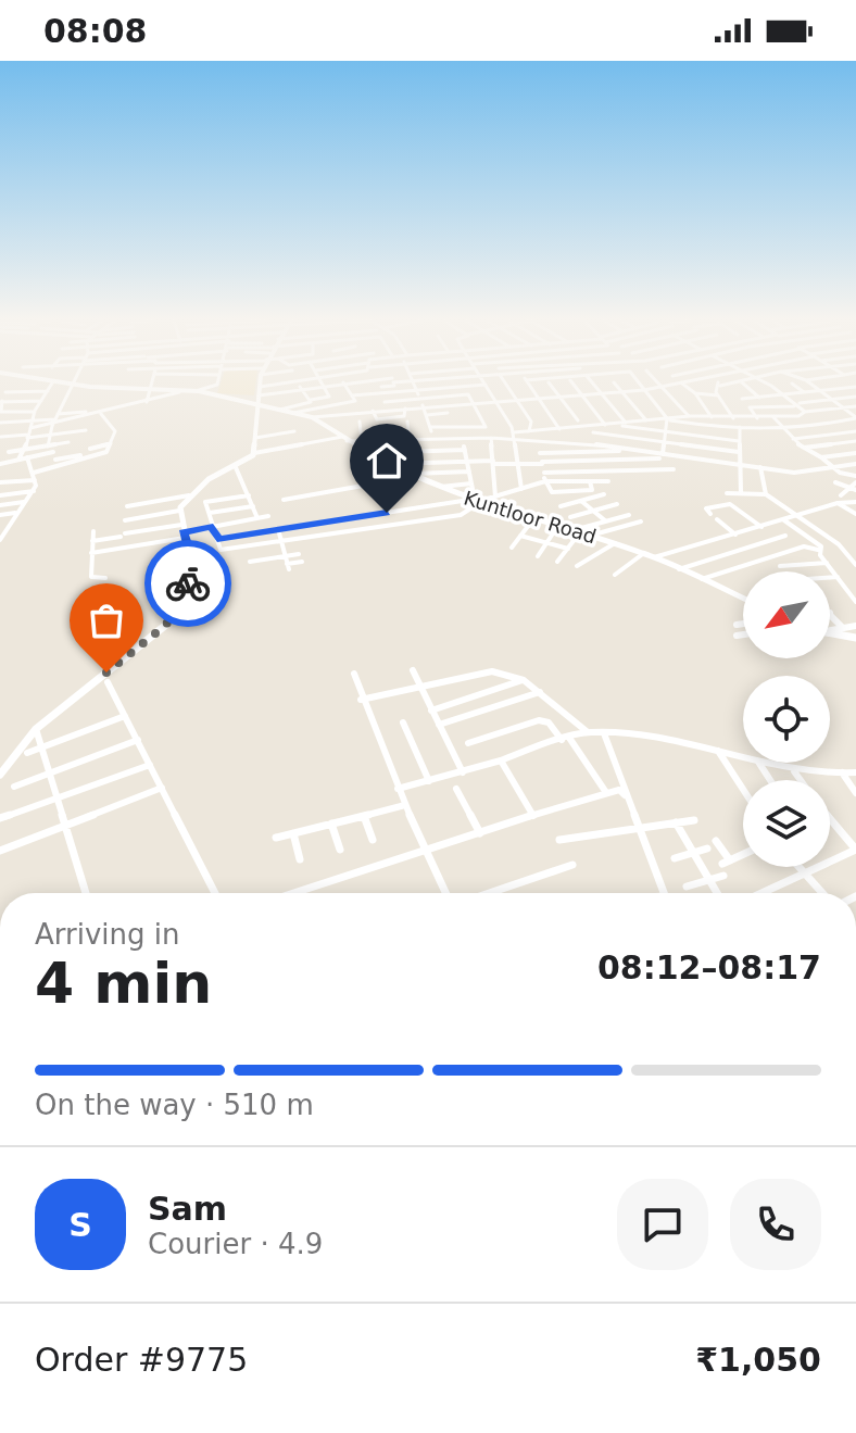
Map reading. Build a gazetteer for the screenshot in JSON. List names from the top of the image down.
{
  "streets": {
    "street": ["Kuntloor Road"]
  },
  "north": "bottom left",
  "page": {
    "status": "08:08",
    "heading": ["4 min", "Arriving in", "08:12–08:17"],
    "panel": [
      "Sam",
      "Courier · 4.9",
      "Order #9775",
      "₹1,050"
    ],
    "bar": "On the way · 510 m",
    "round": "S"
  }
}
